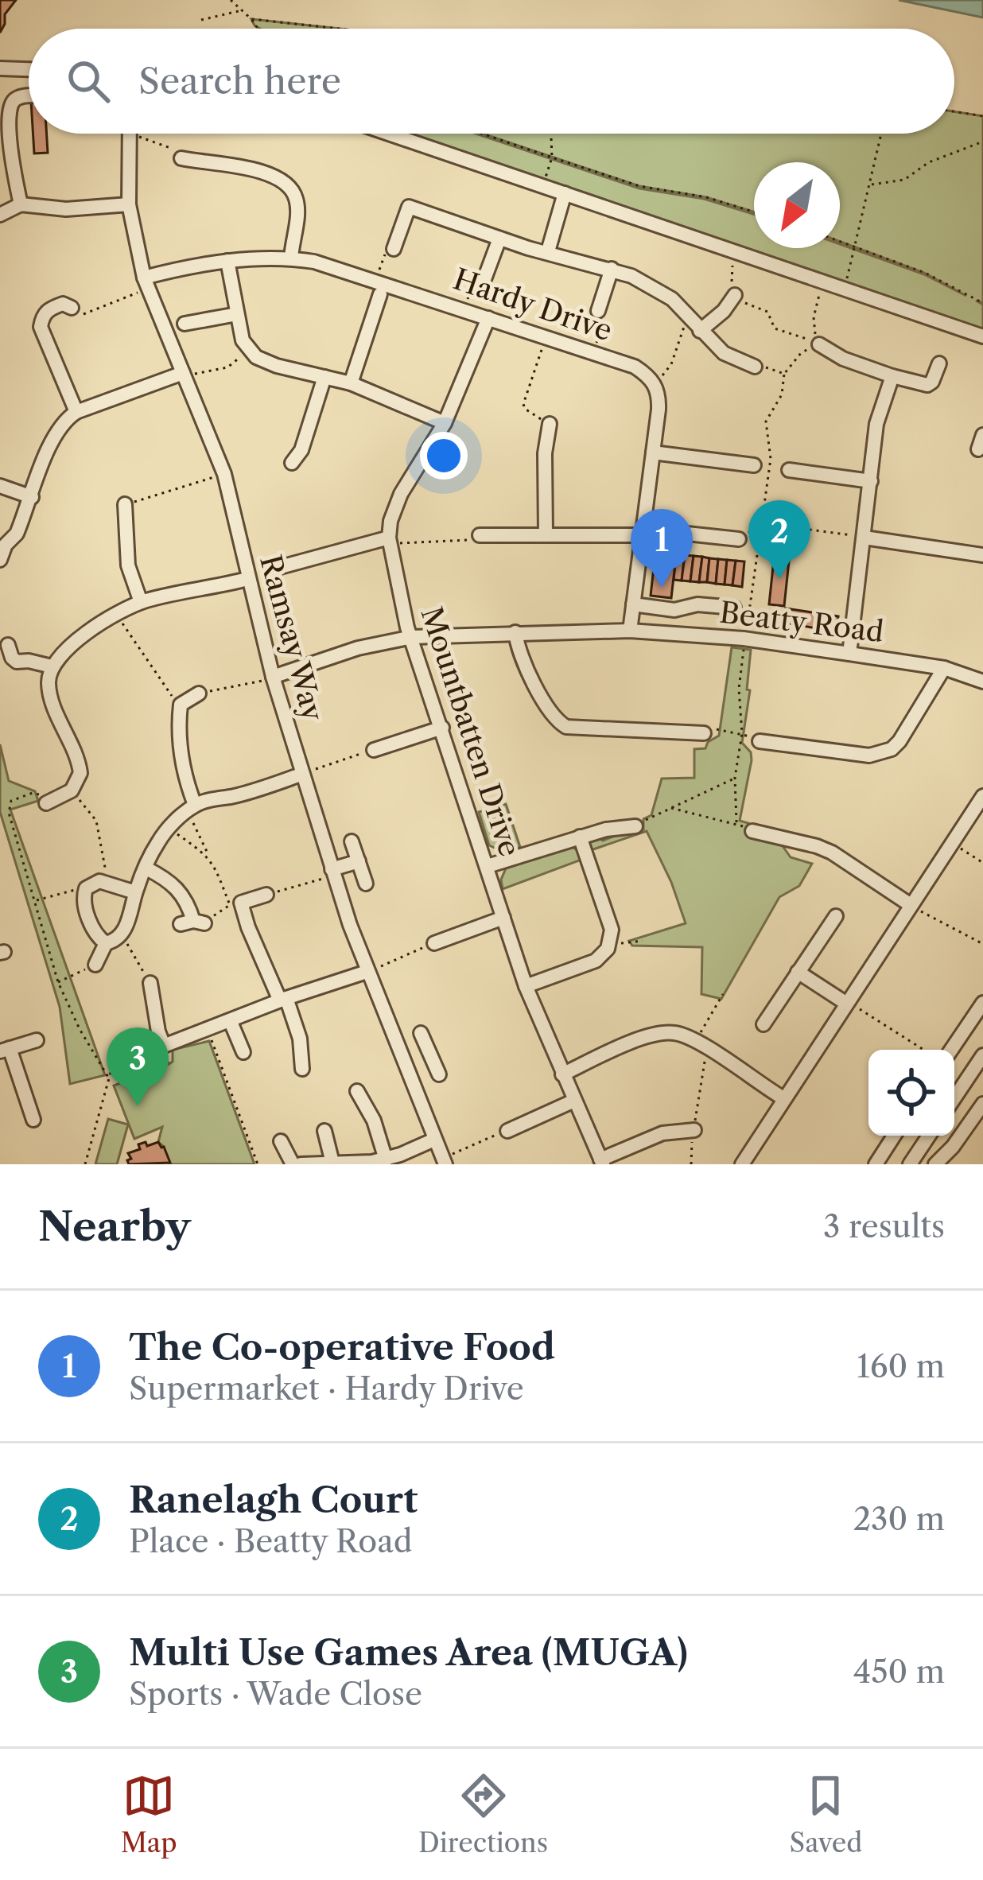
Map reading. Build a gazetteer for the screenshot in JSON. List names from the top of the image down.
{
  "streets": {
    "street": [
      "Hardy Drive",
      "Beatty Road",
      "Ramsay Way",
      "Mountbatten Drive"
    ]
  },
  "crossings": [
    ["Hardy Drive", "Ramsay Way"],
    ["Hardy Drive", "Mountbatten Drive"],
    ["Beatty Road", "Ramsay Way"],
    ["Beatty Road", "Mountbatten Drive"]
  ],
  "north": "bottom left",
  "page": {
    "search": "Search here",
    "pins": ["2", "1", "3"],
    "heading": ["Nearby", "3 results"],
    "list": [
      {
        "mark": "1",
        "name": "The Co-operative Food",
        "note": "Supermarket · Hardy Drive",
        "value": "160 m"
      },
      {
        "mark": "2",
        "name": "Ranelagh Court",
        "note": "Place · Beatty Road",
        "value": "230 m"
      },
      {
        "mark": "3",
        "name": "Multi Use Games Area (MUGA)",
        "note": "Sports · Wade Close",
        "value": "450 m"
      }
    ],
    "nav": ["Map", "Directions", "Saved"]
  }
}
